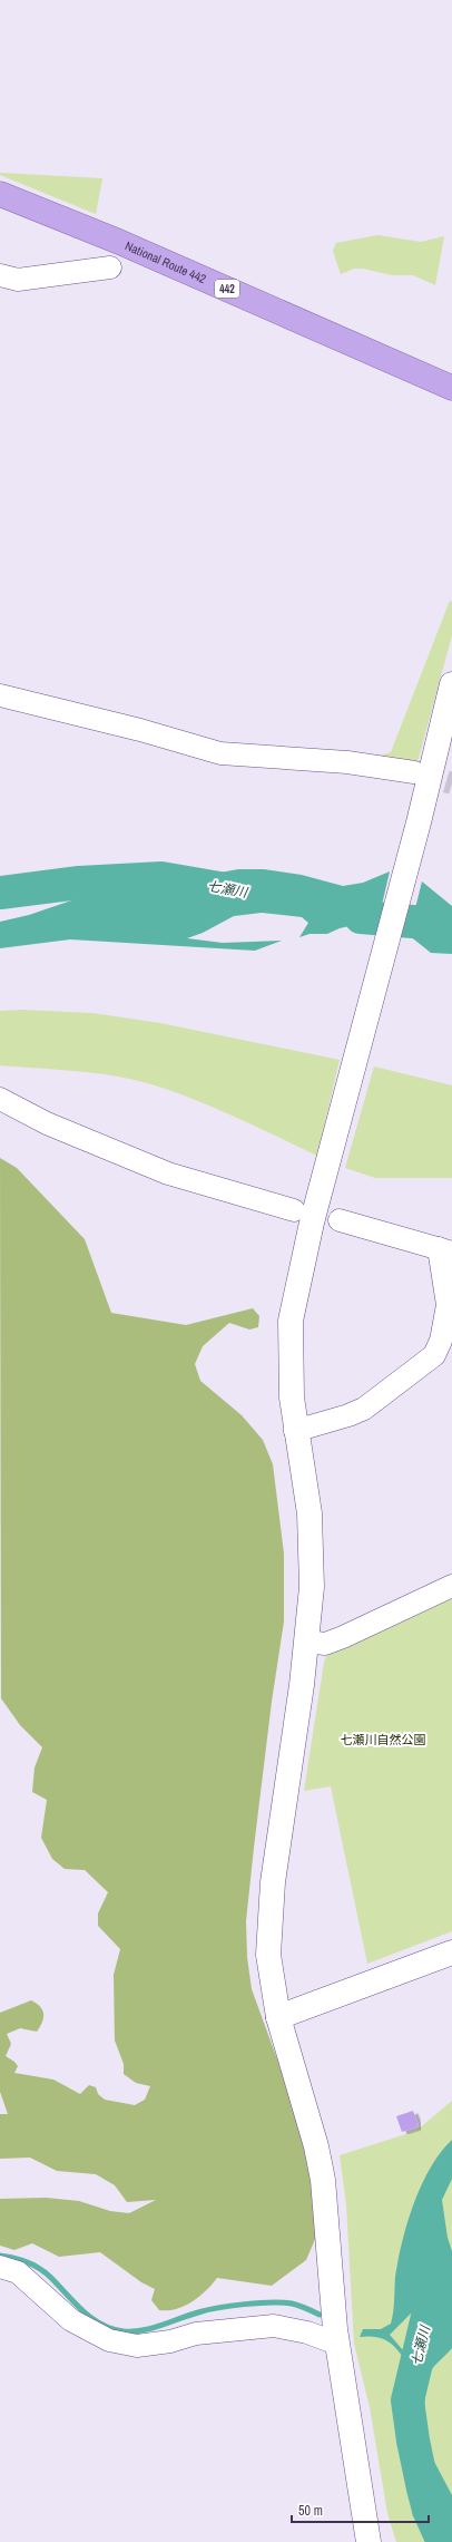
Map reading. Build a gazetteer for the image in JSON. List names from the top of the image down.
{
  "streets": {
    "highway": ["National Route 442", "442"]
  },
  "water": ["七瀬川"],
  "parks": ["七瀬川自然公園"],
  "scale_bar": "50 m"
}
